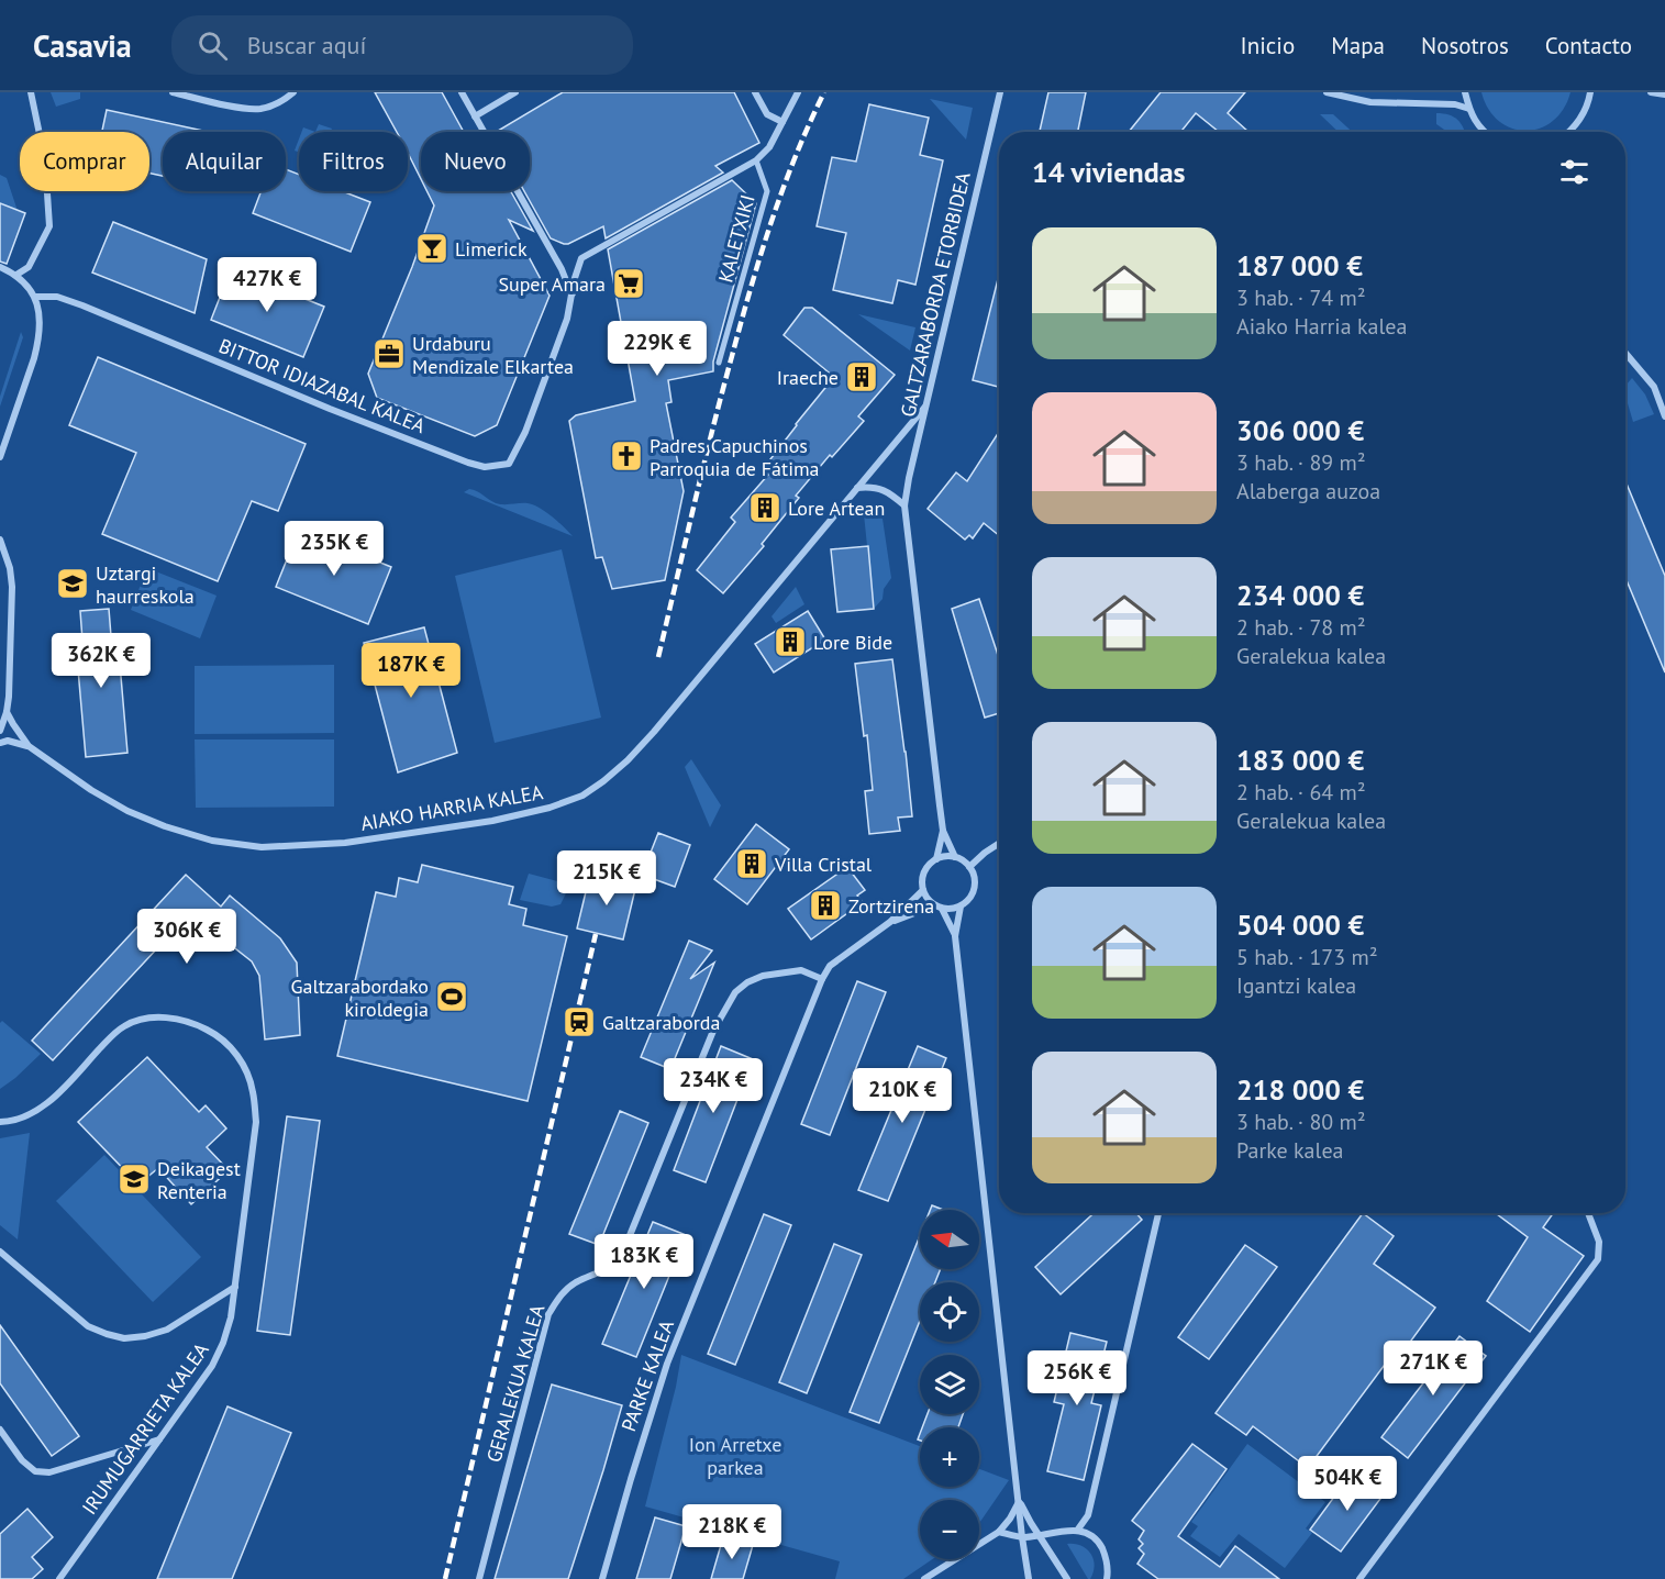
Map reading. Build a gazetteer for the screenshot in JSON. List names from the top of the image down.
{
  "streets": {
    "street": [
      "KALETXIKI",
      "GALTZARABORDA ETORBIDEA",
      "BITTOR IDIAZABAL KALEA",
      "AIAKO HARRIA KALEA",
      "PARKE KALEA",
      "GERALEKUA KALEA",
      "IRUMUGARRIETA KALEA"
    ]
  },
  "crossings": [
    ["GALTZARABORDA ETORBIDEA", "AIAKO HARRIA KALEA"],
    ["GALTZARABORDA ETORBIDEA", "PARKE KALEA"],
    ["PARKE KALEA", "GERALEKUA KALEA"]
  ],
  "parks": ["Ion Arretxe parkea"],
  "places": {
    "bar": ["Limerick"],
    "supermarket": ["Super Amara"],
    "office": ["Urdaburu Mendizale Elkartea"],
    "building": [
      "Iraeche",
      "Lore Artean",
      "Lore Bide",
      "Villa Cristal",
      "Zortzirena"
    ],
    "church": ["Padres Capuchinos Parroquia de Fátima"],
    "school or university": ["Uztargi haurreskola", "Deikagest Renteria"],
    "sports": ["Galtzarabordako kiroldegia"],
    "station": ["Galtzaraborda"]
  },
  "north": "left",
  "page": {
    "header": "Casavia",
    "search": "Buscar aquí",
    "nav": [
      "Inicio",
      "Mapa",
      "Nosotros",
      "Contacto"
    ],
    "chip": [
      "Comprar",
      "Alquilar",
      "Filtros",
      "Nuevo"
    ],
    "heading": "14 viviendas",
    "list": [
      {
        "name": "187 000 €",
        "note": "3 hab. · 74 m² · Aiako Harria kalea"
      },
      {
        "name": "306 000 €",
        "note": "3 hab. · 89 m² · Alaberga auzoa"
      },
      {
        "name": "234 000 €",
        "note": "2 hab. · 78 m² · Geralekua kalea"
      },
      {
        "name": "183 000 €",
        "note": "2 hab. · 64 m² · Geralekua kalea"
      },
      {
        "name": "504 000 €",
        "note": "5 hab. · 173 m² · Igantzi kalea"
      },
      {
        "name": "218 000 €",
        "note": "3 hab. · 80 m² · Parke kalea"
      }
    ],
    "price": [
      "427K €",
      "229K €",
      "235K €",
      "362K €",
      "187K €",
      "215K €",
      "306K €",
      "234K €",
      "210K €",
      "183K €",
      "271K €",
      "256K €",
      "504K €",
      "218K €"
    ],
    "map_buttons": ["+", "−"]
  }
}
